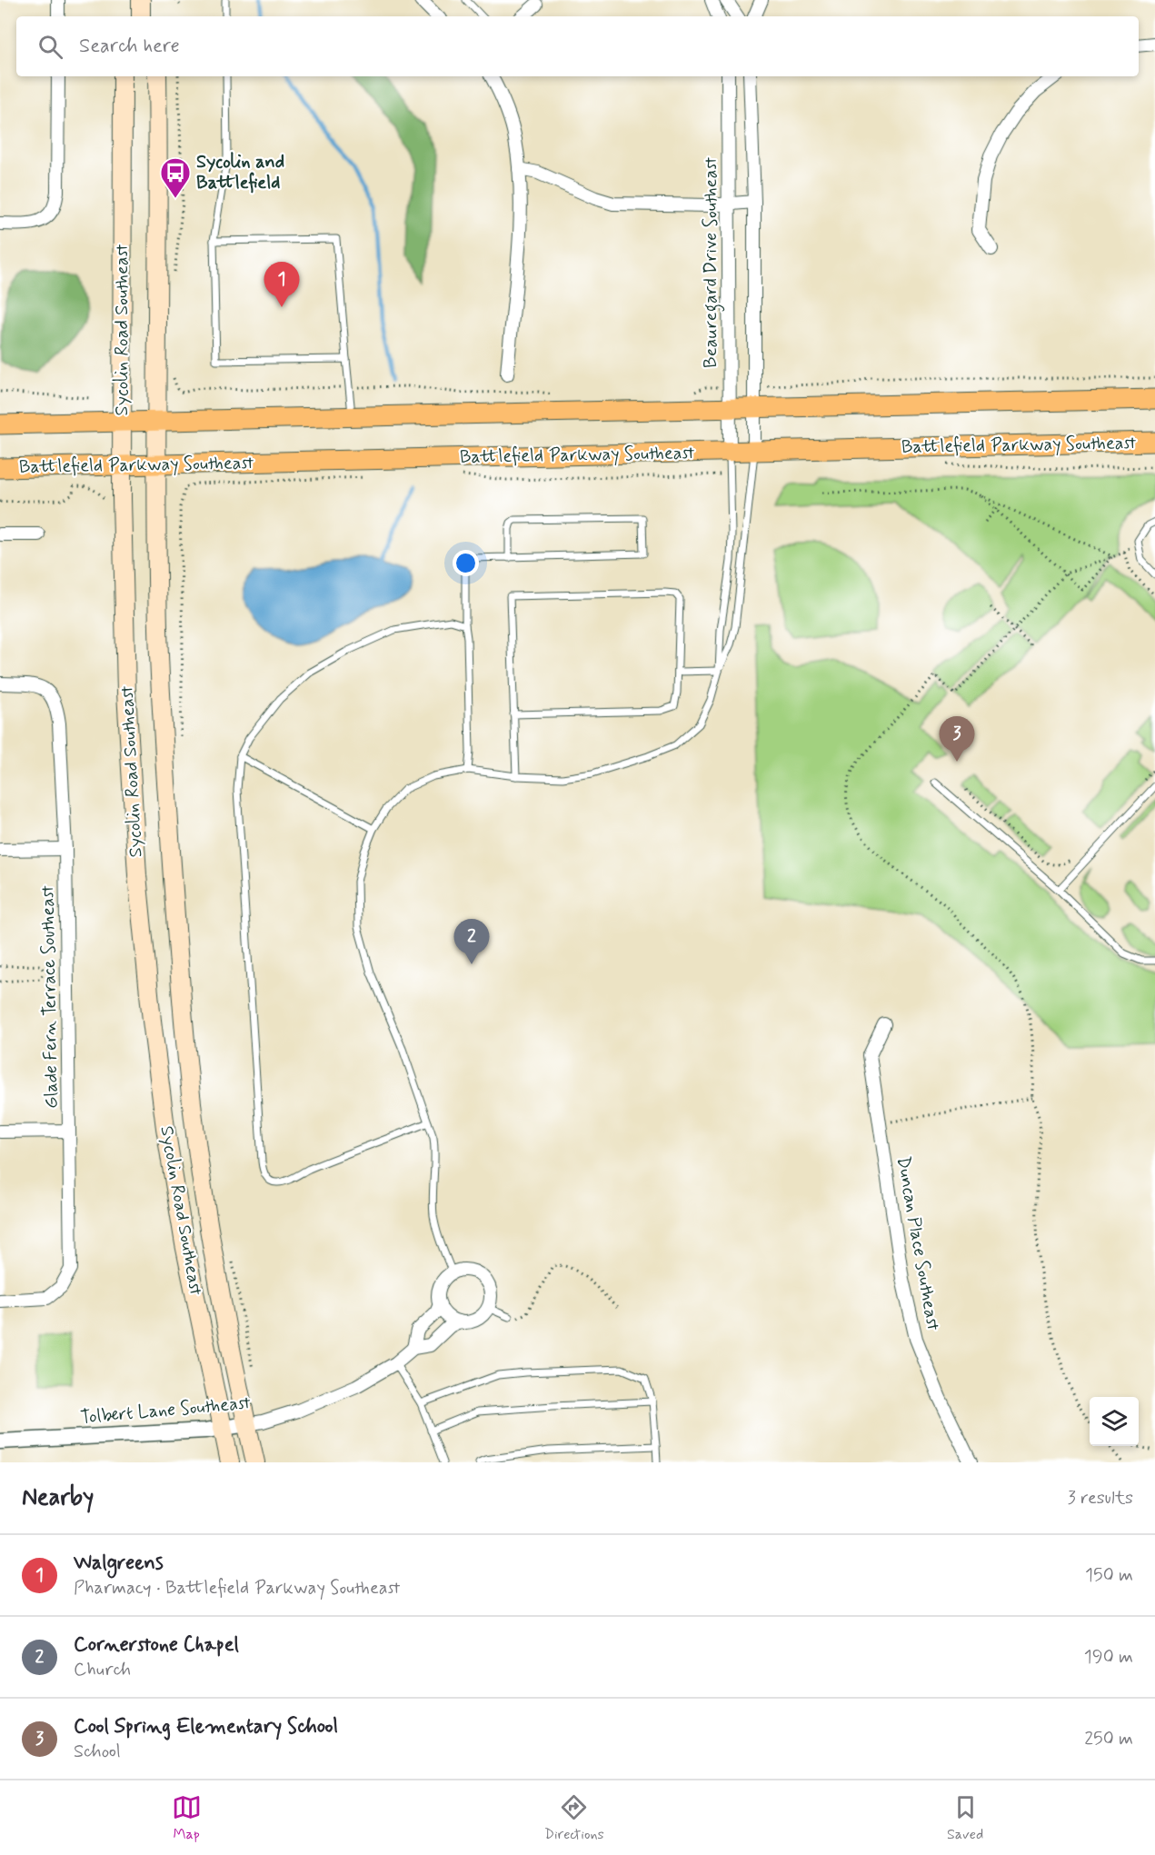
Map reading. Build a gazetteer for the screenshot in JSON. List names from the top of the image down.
{
  "streets": {
    "main road": ["Sycolin Road Southeast", "Battlefield Parkway Southeast"],
    "street": [
      "Beauregard Drive Southeast",
      "Glade Fern Terrace Southeast",
      "Duncan Place Southeast",
      "Tolbert Lane Southeast"
    ]
  },
  "crossings": [
    ["Beauregard Drive Southeast", "Battlefield Parkway Southeast"],
    ["Sycolin Road Southeast", "Battlefield Parkway Southeast"],
    ["Sycolin Road Southeast", "Tolbert Lane Southeast"]
  ],
  "places": {
    "bus stop": ["Sycolin and Battlefield"]
  },
  "page": {
    "search": "Search here",
    "pins": ["1", "3", "2"],
    "heading": ["Nearby", "3 results"],
    "list": [
      {
        "mark": "1",
        "name": "Walgreens",
        "note": "Pharmacy · Battlefield Parkway Southeast",
        "value": "150 m"
      },
      {
        "mark": "2",
        "name": "Cornerstone Chapel",
        "note": "Church",
        "value": "190 m"
      },
      {
        "mark": "3",
        "name": "Cool Spring Elementary School",
        "note": "School",
        "value": "250 m"
      }
    ],
    "nav": ["Map", "Directions", "Saved"]
  }
}
